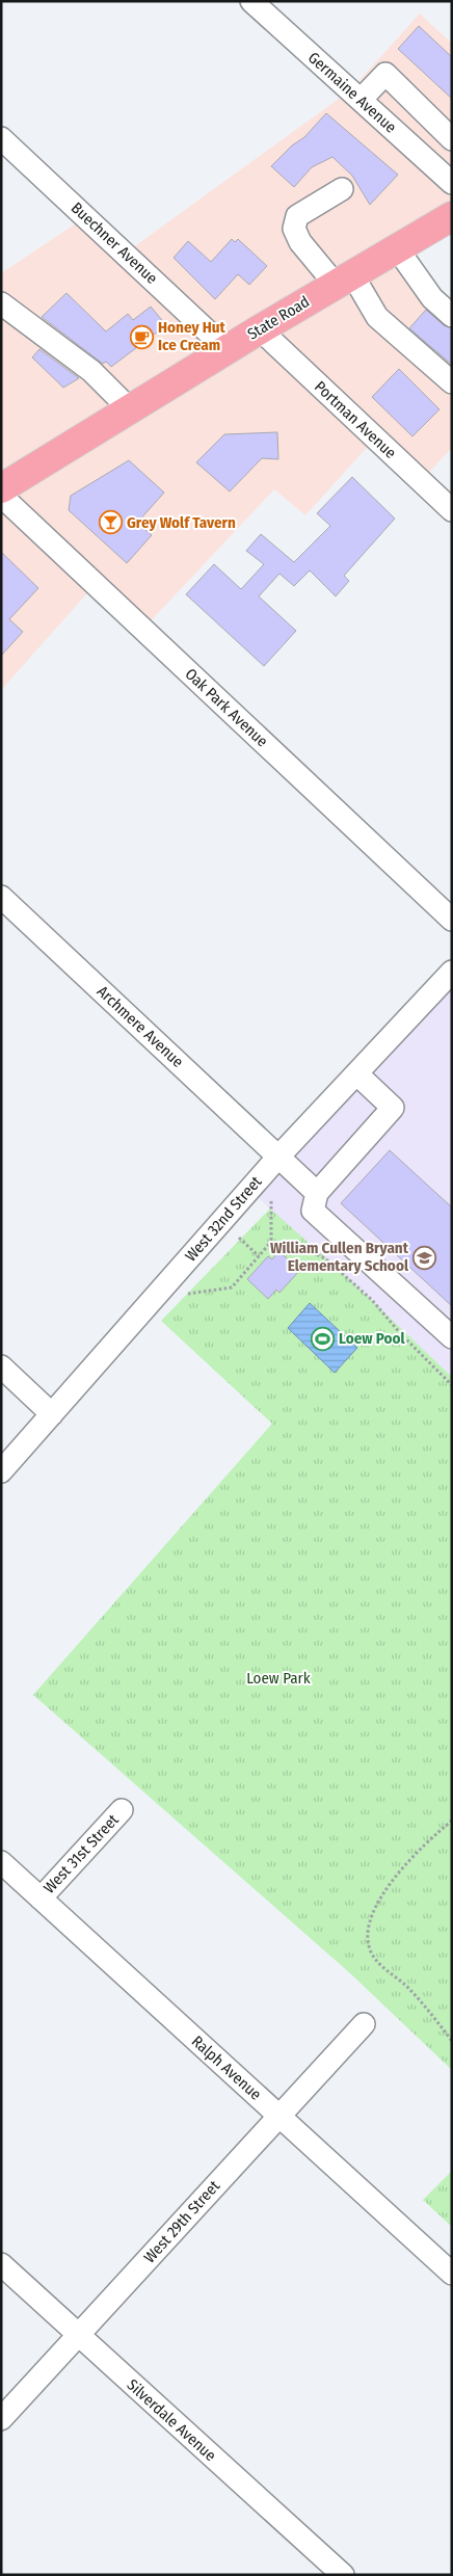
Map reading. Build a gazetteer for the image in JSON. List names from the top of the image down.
{
  "streets": {
    "main road": ["State Road"],
    "street": [
      "Germaine Avenue",
      "Buechner Avenue",
      "Portman Avenue",
      "Oak Park Avenue",
      "Archmere Avenue",
      "West 32nd Street",
      "West 31st Street",
      "Ralph Avenue",
      "West 29th Street",
      "Silverdale Avenue"
    ]
  },
  "crossings": [
    ["Buechner Avenue", "State Road"],
    ["State Road", "Portman Avenue"],
    ["Archmere Avenue", "West 32nd Street"],
    ["West 31st Street", "Ralph Avenue"],
    ["Ralph Avenue", "West 29th Street"],
    ["West 29th Street", "Silverdale Avenue"]
  ],
  "parks": ["Loew Park"],
  "places": {
    "cafe": ["Honey Hut Ice Cream"],
    "bar": ["Grey Wolf Tavern"],
    "school or university": ["William Cullen Bryant Elementary School"],
    "sports": ["Loew Pool"]
  }
}
